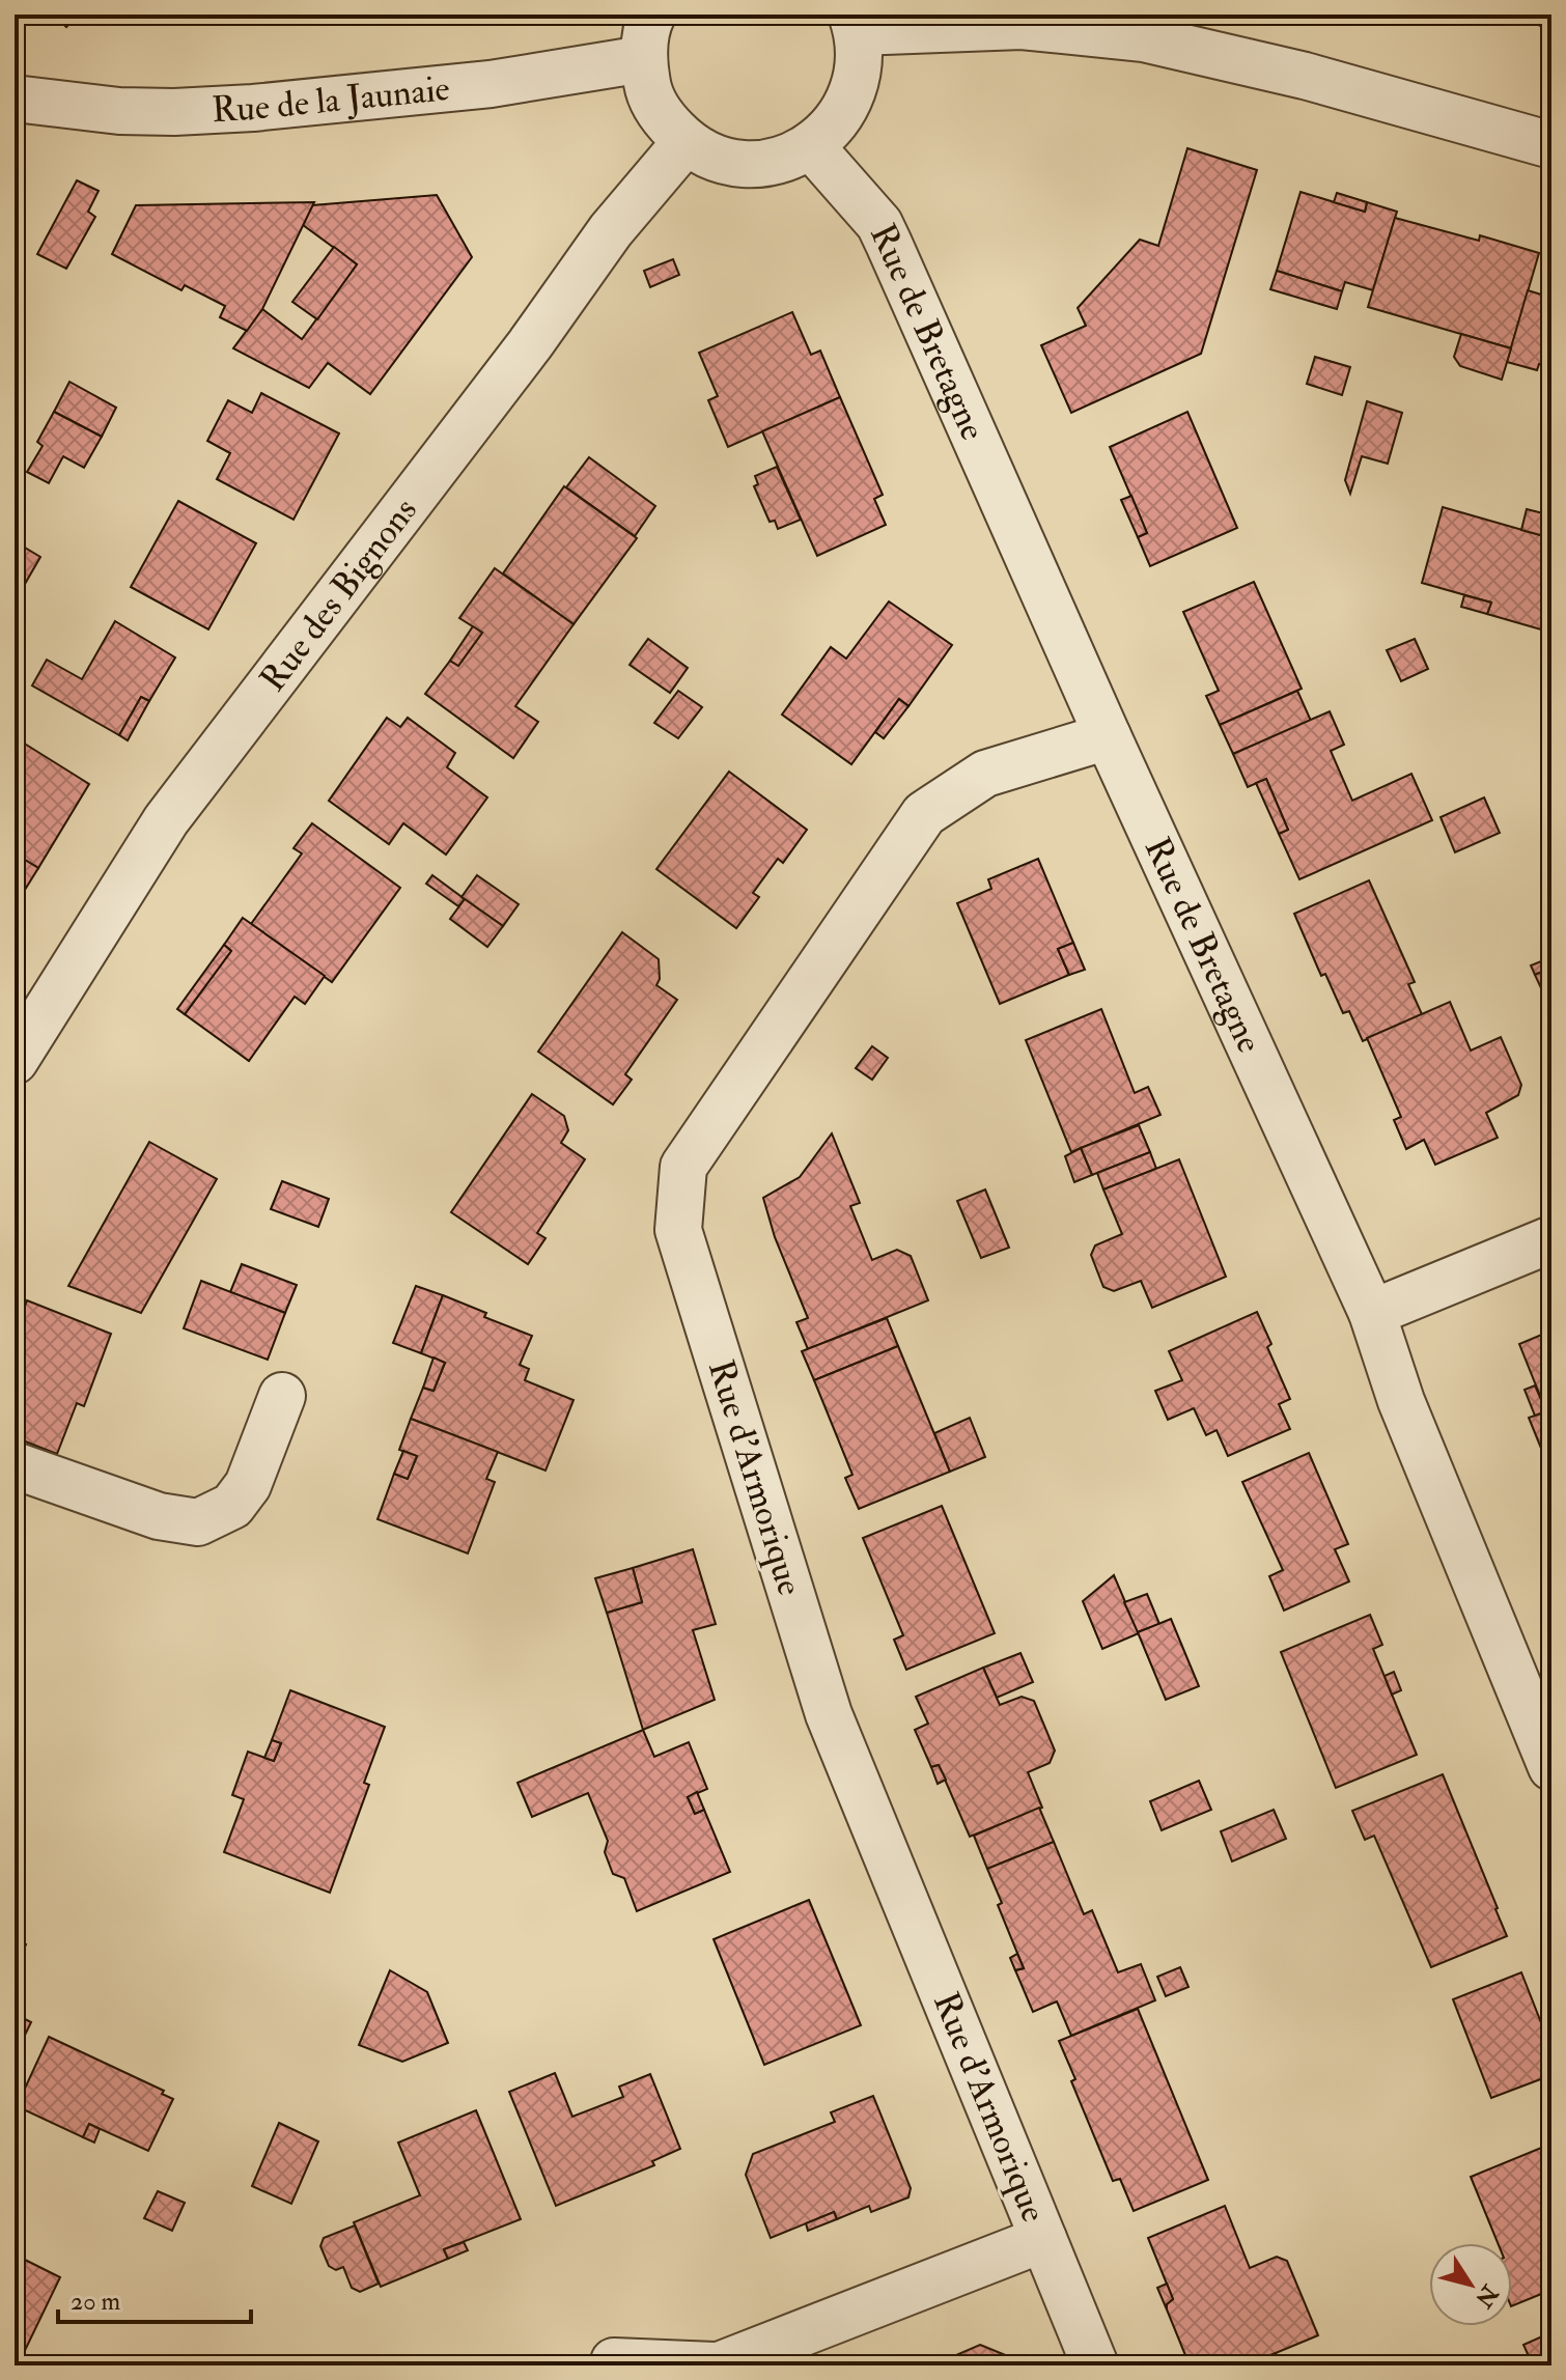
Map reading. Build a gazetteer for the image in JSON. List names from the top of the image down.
{
  "streets": {
    "street": [
      "Rue de la Jaunaie",
      "Rue de Bretagne",
      "Rue des Bignons",
      "Rue d'Armorique"
    ]
  },
  "crossings": [
    ["Rue de Bretagne", "Rue d'Armorique"]
  ],
  "scale_bar": "20 m",
  "north": "bottom right"
}
